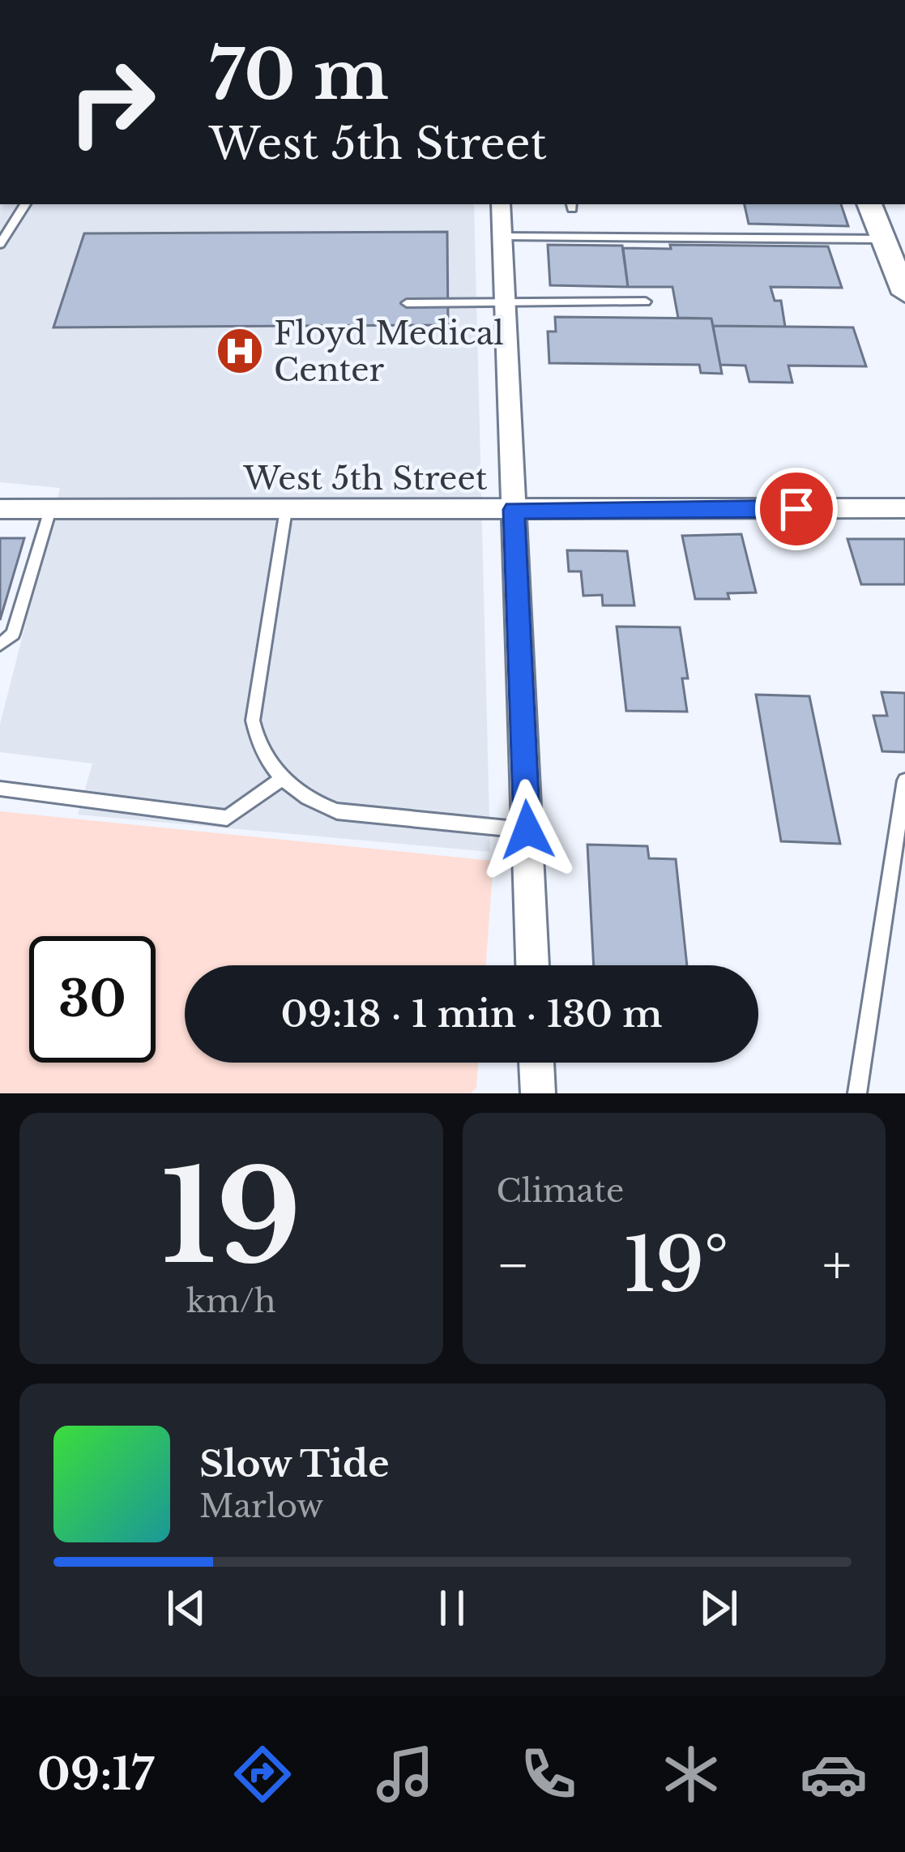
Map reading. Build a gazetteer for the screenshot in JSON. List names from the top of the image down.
{
  "streets": {
    "street": ["West 5th Street"]
  },
  "places": {
    "hospital": ["Floyd Medical Center"]
  },
  "page": {
    "turn": ["70 m", "West 5th Street"],
    "limit": "30",
    "trip": "09:18 · 1 min · 130 m",
    "tile": [
      ["19", "km/h"],
      "Climate"
    ],
    "heat": ["−", "19°", "+"],
    "song": ["Slow Tide", "Marlow"],
    "tabs": "09:17"
  }
}
